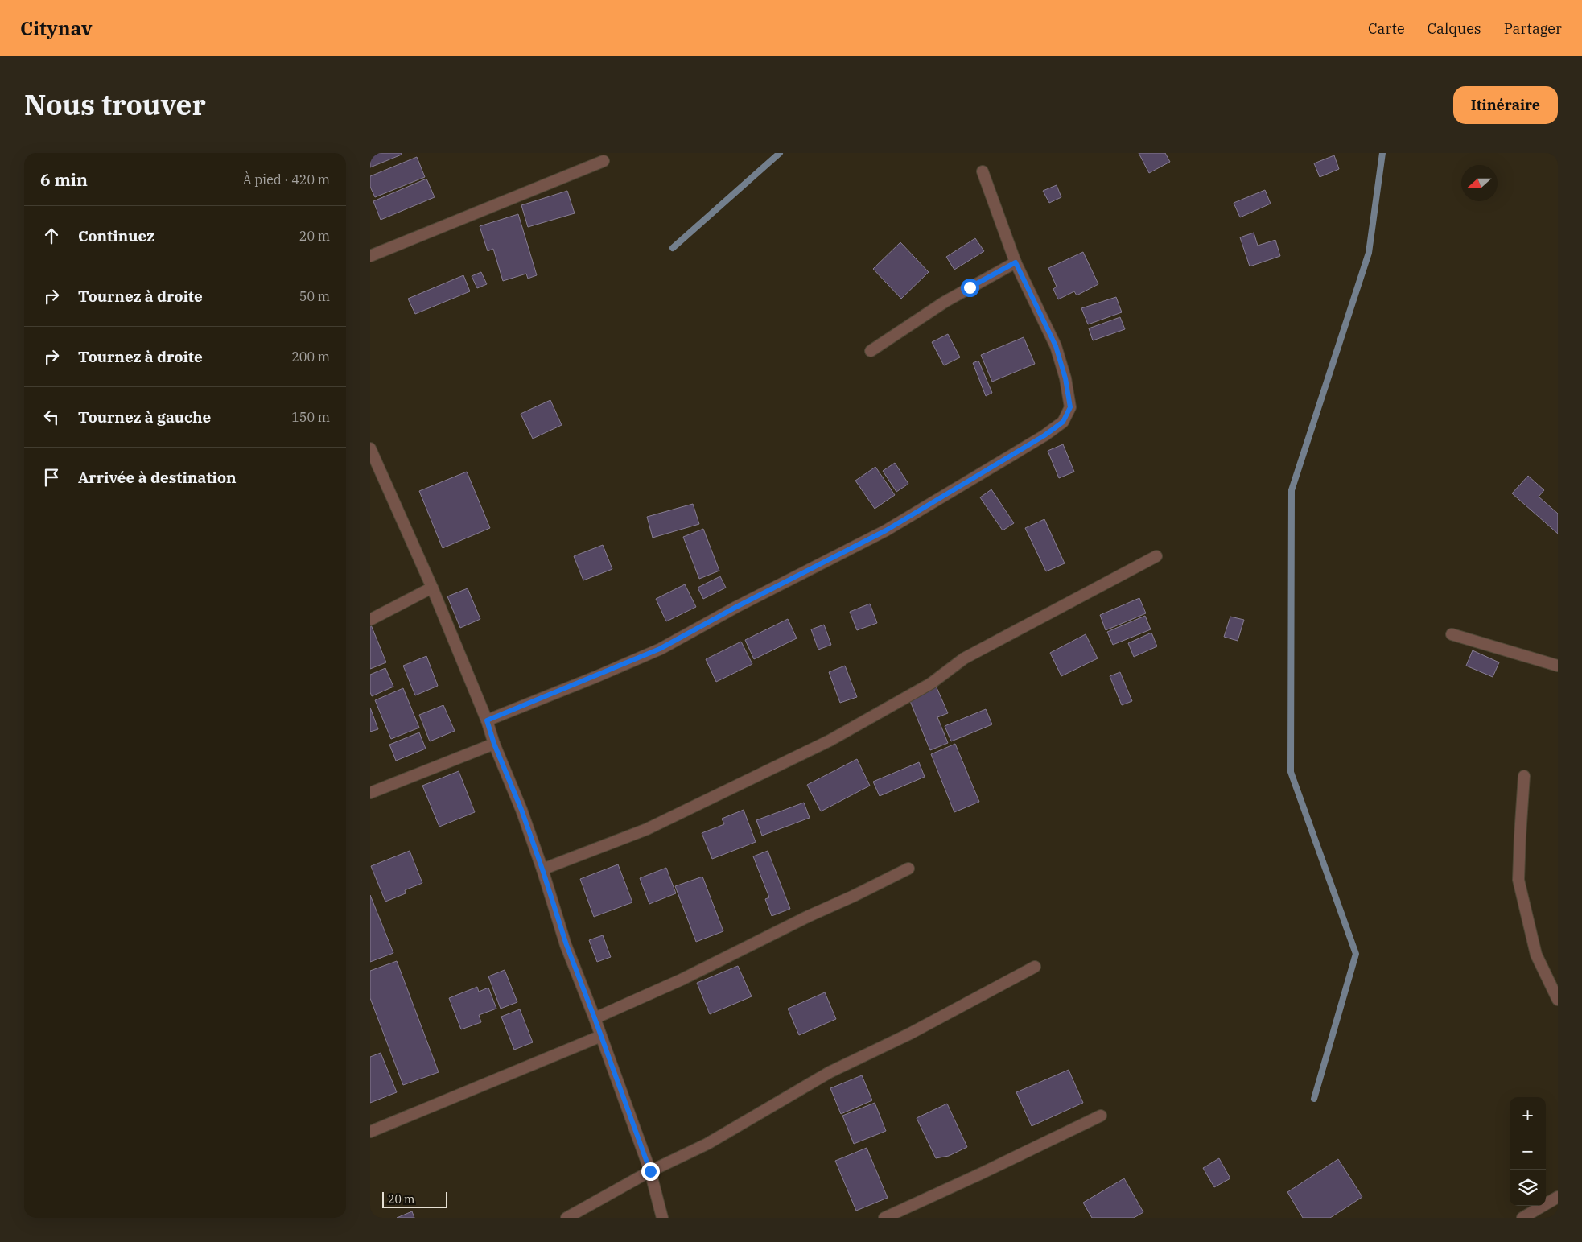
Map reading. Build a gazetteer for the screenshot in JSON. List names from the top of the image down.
{
  "scale_bar": "20 m",
  "north": "left",
  "page": {
    "header": "Citynav",
    "nav": ["Carte", "Calques", "Partager"],
    "title": "Nous trouver",
    "buttons": "Itinéraire",
    "heading": ["6 min", "À pied · 420 m"],
    "list": [
      ["Continuez", "20 m"],
      ["Tournez à droite", "50 m"],
      ["Tournez à droite", "200 m"],
      ["Tournez à gauche", "150 m"],
      "Arrivée à destination"
    ],
    "map_buttons": ["+", "−"],
    "scale": "20 m"
  }
}
